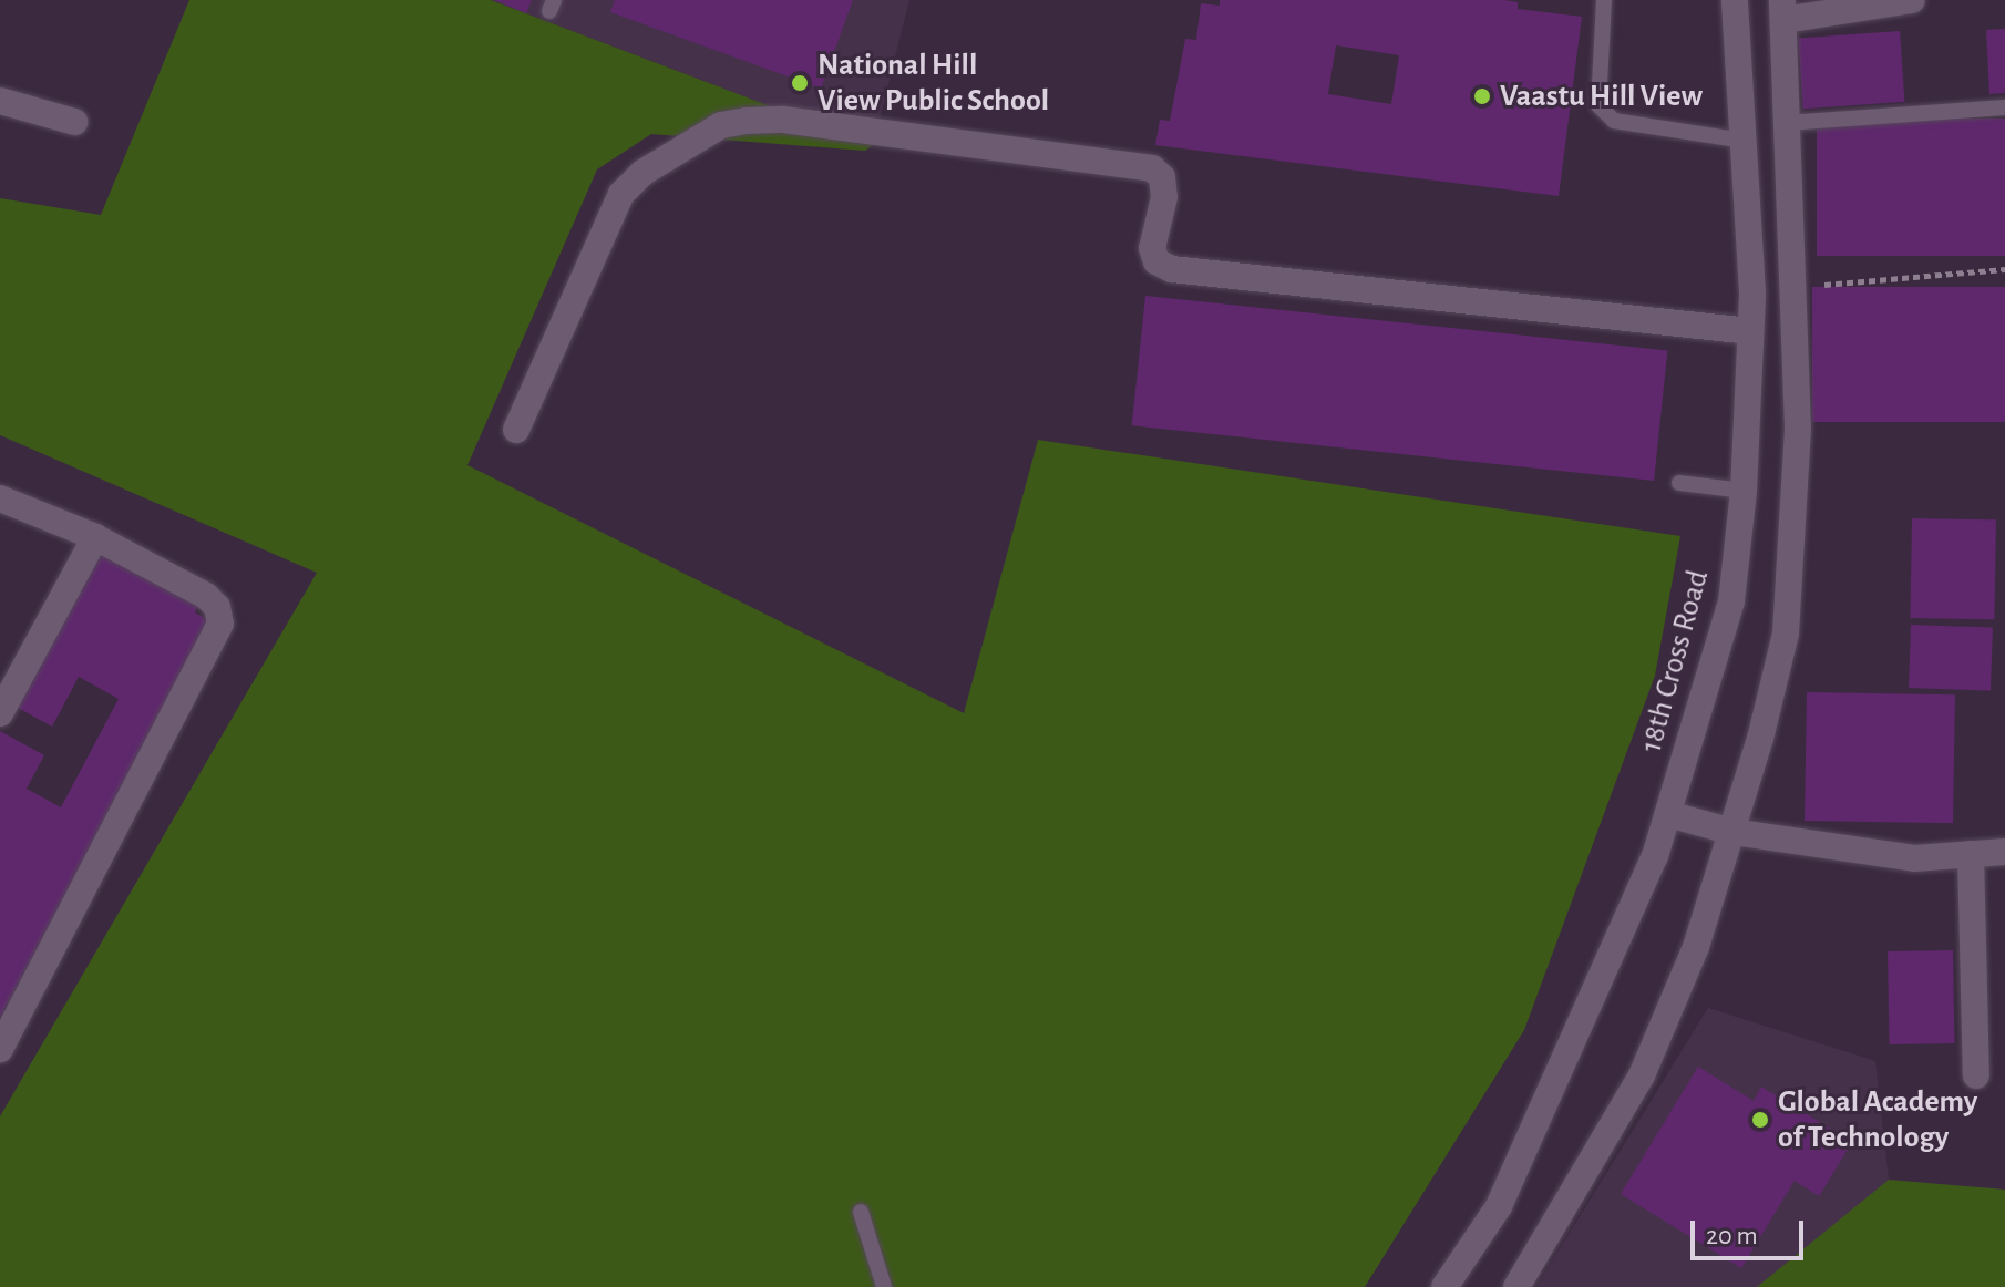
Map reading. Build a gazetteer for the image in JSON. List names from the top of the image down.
{
  "streets": {
    "street": ["18th Cross Road"]
  },
  "places": ["National Hill View Public School", "Vaastu Hill View", "Global Academy of Technology"],
  "scale_bar": "20 m"
}
